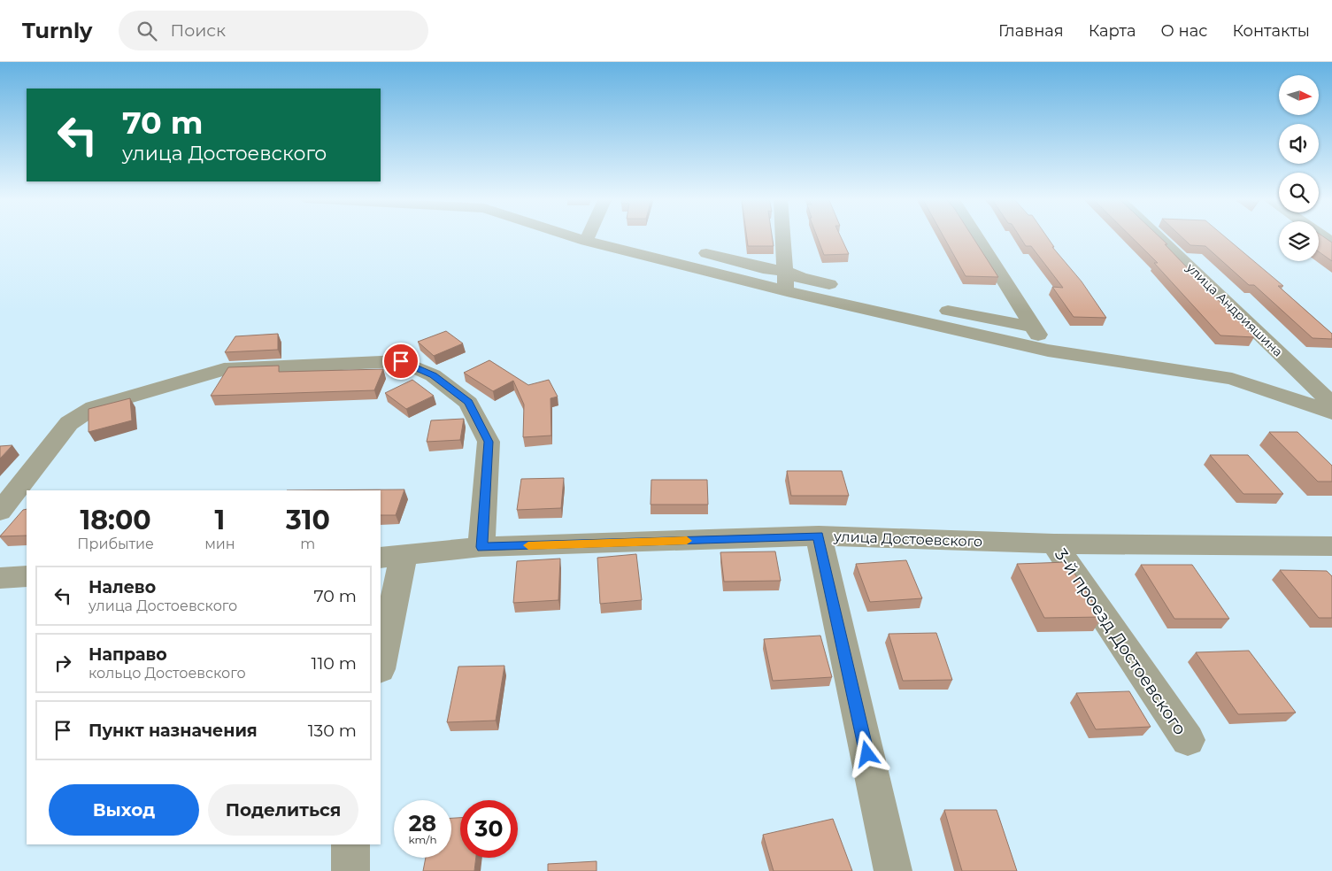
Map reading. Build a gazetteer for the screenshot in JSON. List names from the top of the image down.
{
  "streets": {
    "street": ["улица Андрияшина", "улица Достоевского", "3-й проезд Достоевского"]
  },
  "crossings": [
    ["улица Достоевского", "3-й проезд Достоевского"]
  ],
  "north": "right",
  "page": {
    "header": "Turnly",
    "search": "Поиск",
    "nav": [
      "Главная",
      "Карта",
      "О нас",
      "Контакты"
    ],
    "turn": ["70 m", "улица Достоевского"],
    "eta": [
      "18:00",
      "Прибытие",
      "1",
      "мин",
      "310",
      "m"
    ],
    "list": [
      {
        "name": "Налево",
        "note": "улица Достоевского",
        "value": "70 m"
      },
      {
        "name": "Направо",
        "note": "кольцо Достоевского",
        "value": "110 m"
      },
      {
        "name": "Пункт назначения",
        "value": "130 m"
      }
    ],
    "buttons": ["Выход", "Поделиться"],
    "speed": "28 km/h",
    "limit": "30"
  }
}
